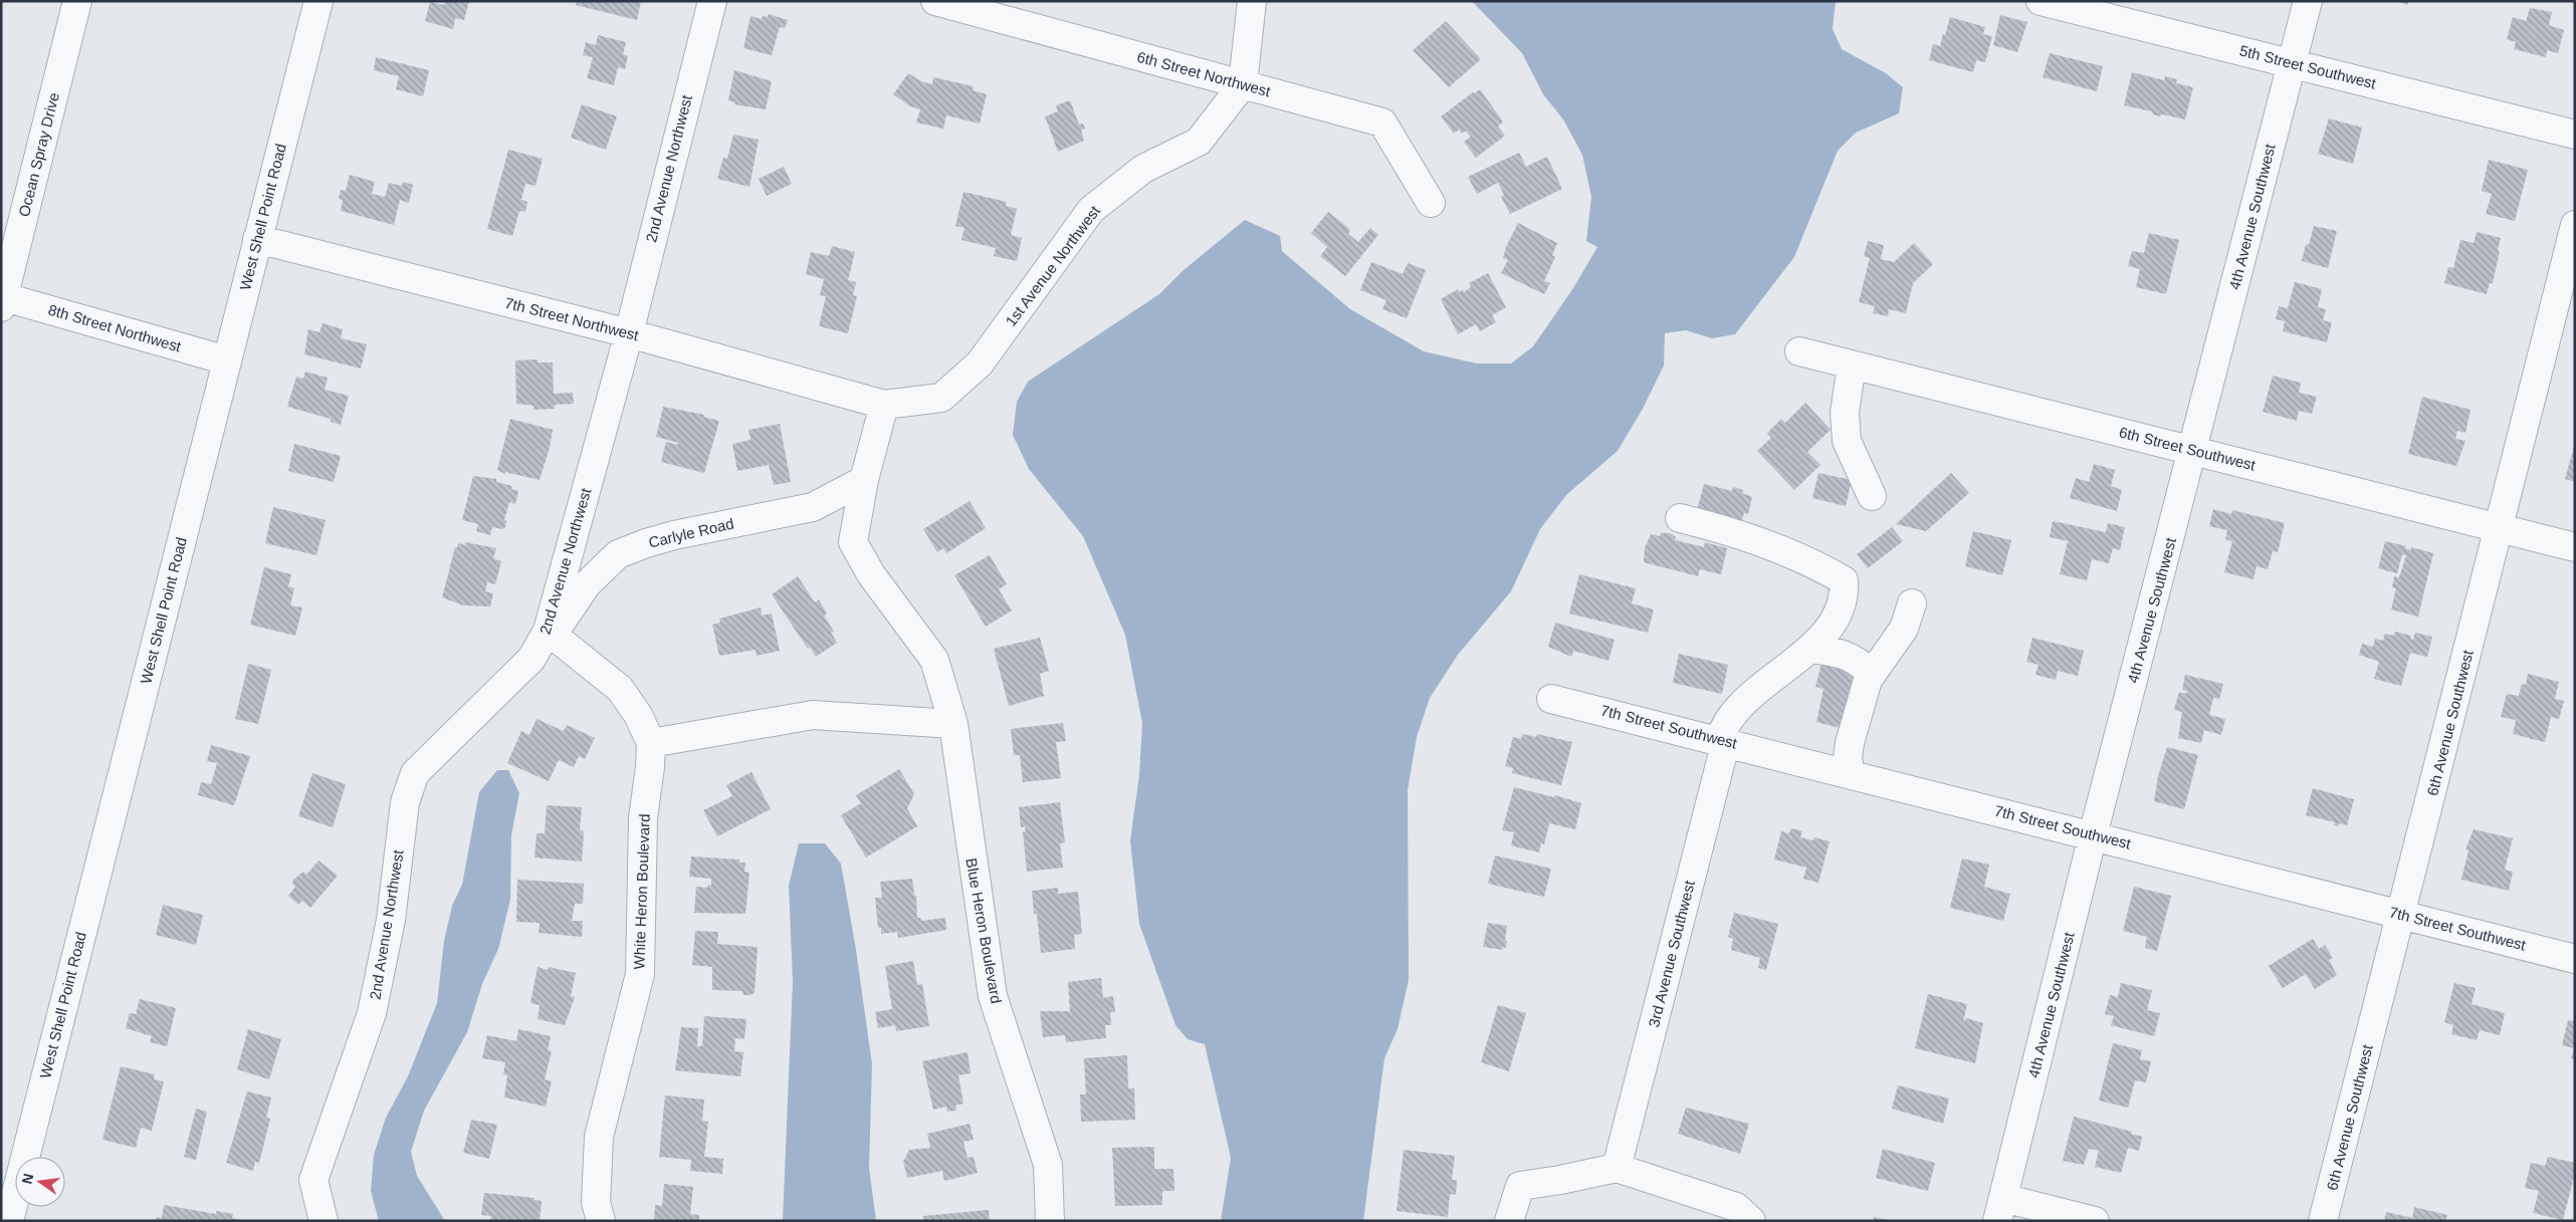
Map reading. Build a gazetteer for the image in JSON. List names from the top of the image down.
{
  "streets": {
    "street": [
      "5th Street Southwest",
      "6th Street Northwest",
      "Ocean Spray Drive",
      "2nd Avenue Northwest",
      "West Shell Point Road",
      "4th Avenue Southwest",
      "1st Avenue Northwest",
      "7th Street Northwest",
      "8th Street Northwest",
      "6th Street Southwest",
      "Carlyle Road",
      "6th Avenue Southwest",
      "7th Street Southwest",
      "White Heron Boulevard",
      "Blue Heron Boulevard",
      "3rd Avenue Southwest"
    ]
  },
  "crossings": [
    ["5th Street Southwest", "4th Avenue Southwest"],
    ["6th Street Northwest", "1st Avenue Northwest"],
    ["Ocean Spray Drive", "8th Street Northwest"],
    ["2nd Avenue Northwest", "7th Street Northwest"],
    ["2nd Avenue Northwest", "Carlyle Road"],
    ["2nd Avenue Northwest", "White Heron Boulevard"],
    ["West Shell Point Road", "7th Street Northwest"],
    ["West Shell Point Road", "8th Street Northwest"],
    ["4th Avenue Southwest", "6th Street Southwest"],
    ["4th Avenue Southwest", "7th Street Southwest"],
    ["1st Avenue Northwest", "7th Street Northwest"],
    ["1st Avenue Northwest", "Blue Heron Boulevard"],
    ["7th Street Northwest", "Blue Heron Boulevard"],
    ["6th Street Southwest", "6th Avenue Southwest"],
    ["Carlyle Road", "White Heron Boulevard"],
    ["Carlyle Road", "Blue Heron Boulevard"],
    ["6th Avenue Southwest", "7th Street Southwest"],
    ["7th Street Southwest", "3rd Avenue Southwest"]
  ],
  "north": "left"
}
